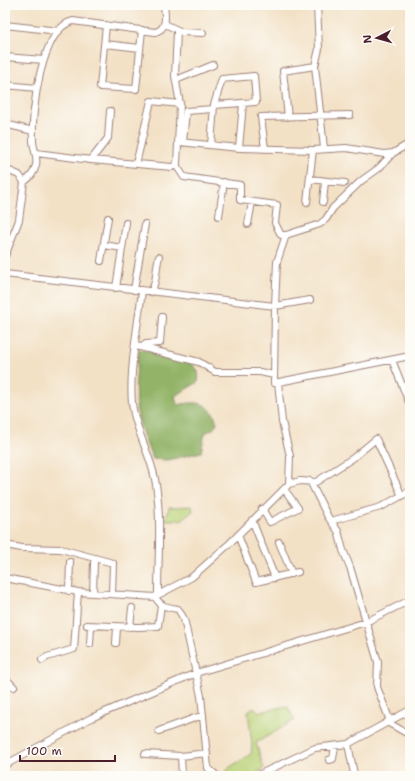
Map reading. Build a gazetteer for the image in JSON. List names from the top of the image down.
{
  "scale_bar": "100 m",
  "north": "left"
}
